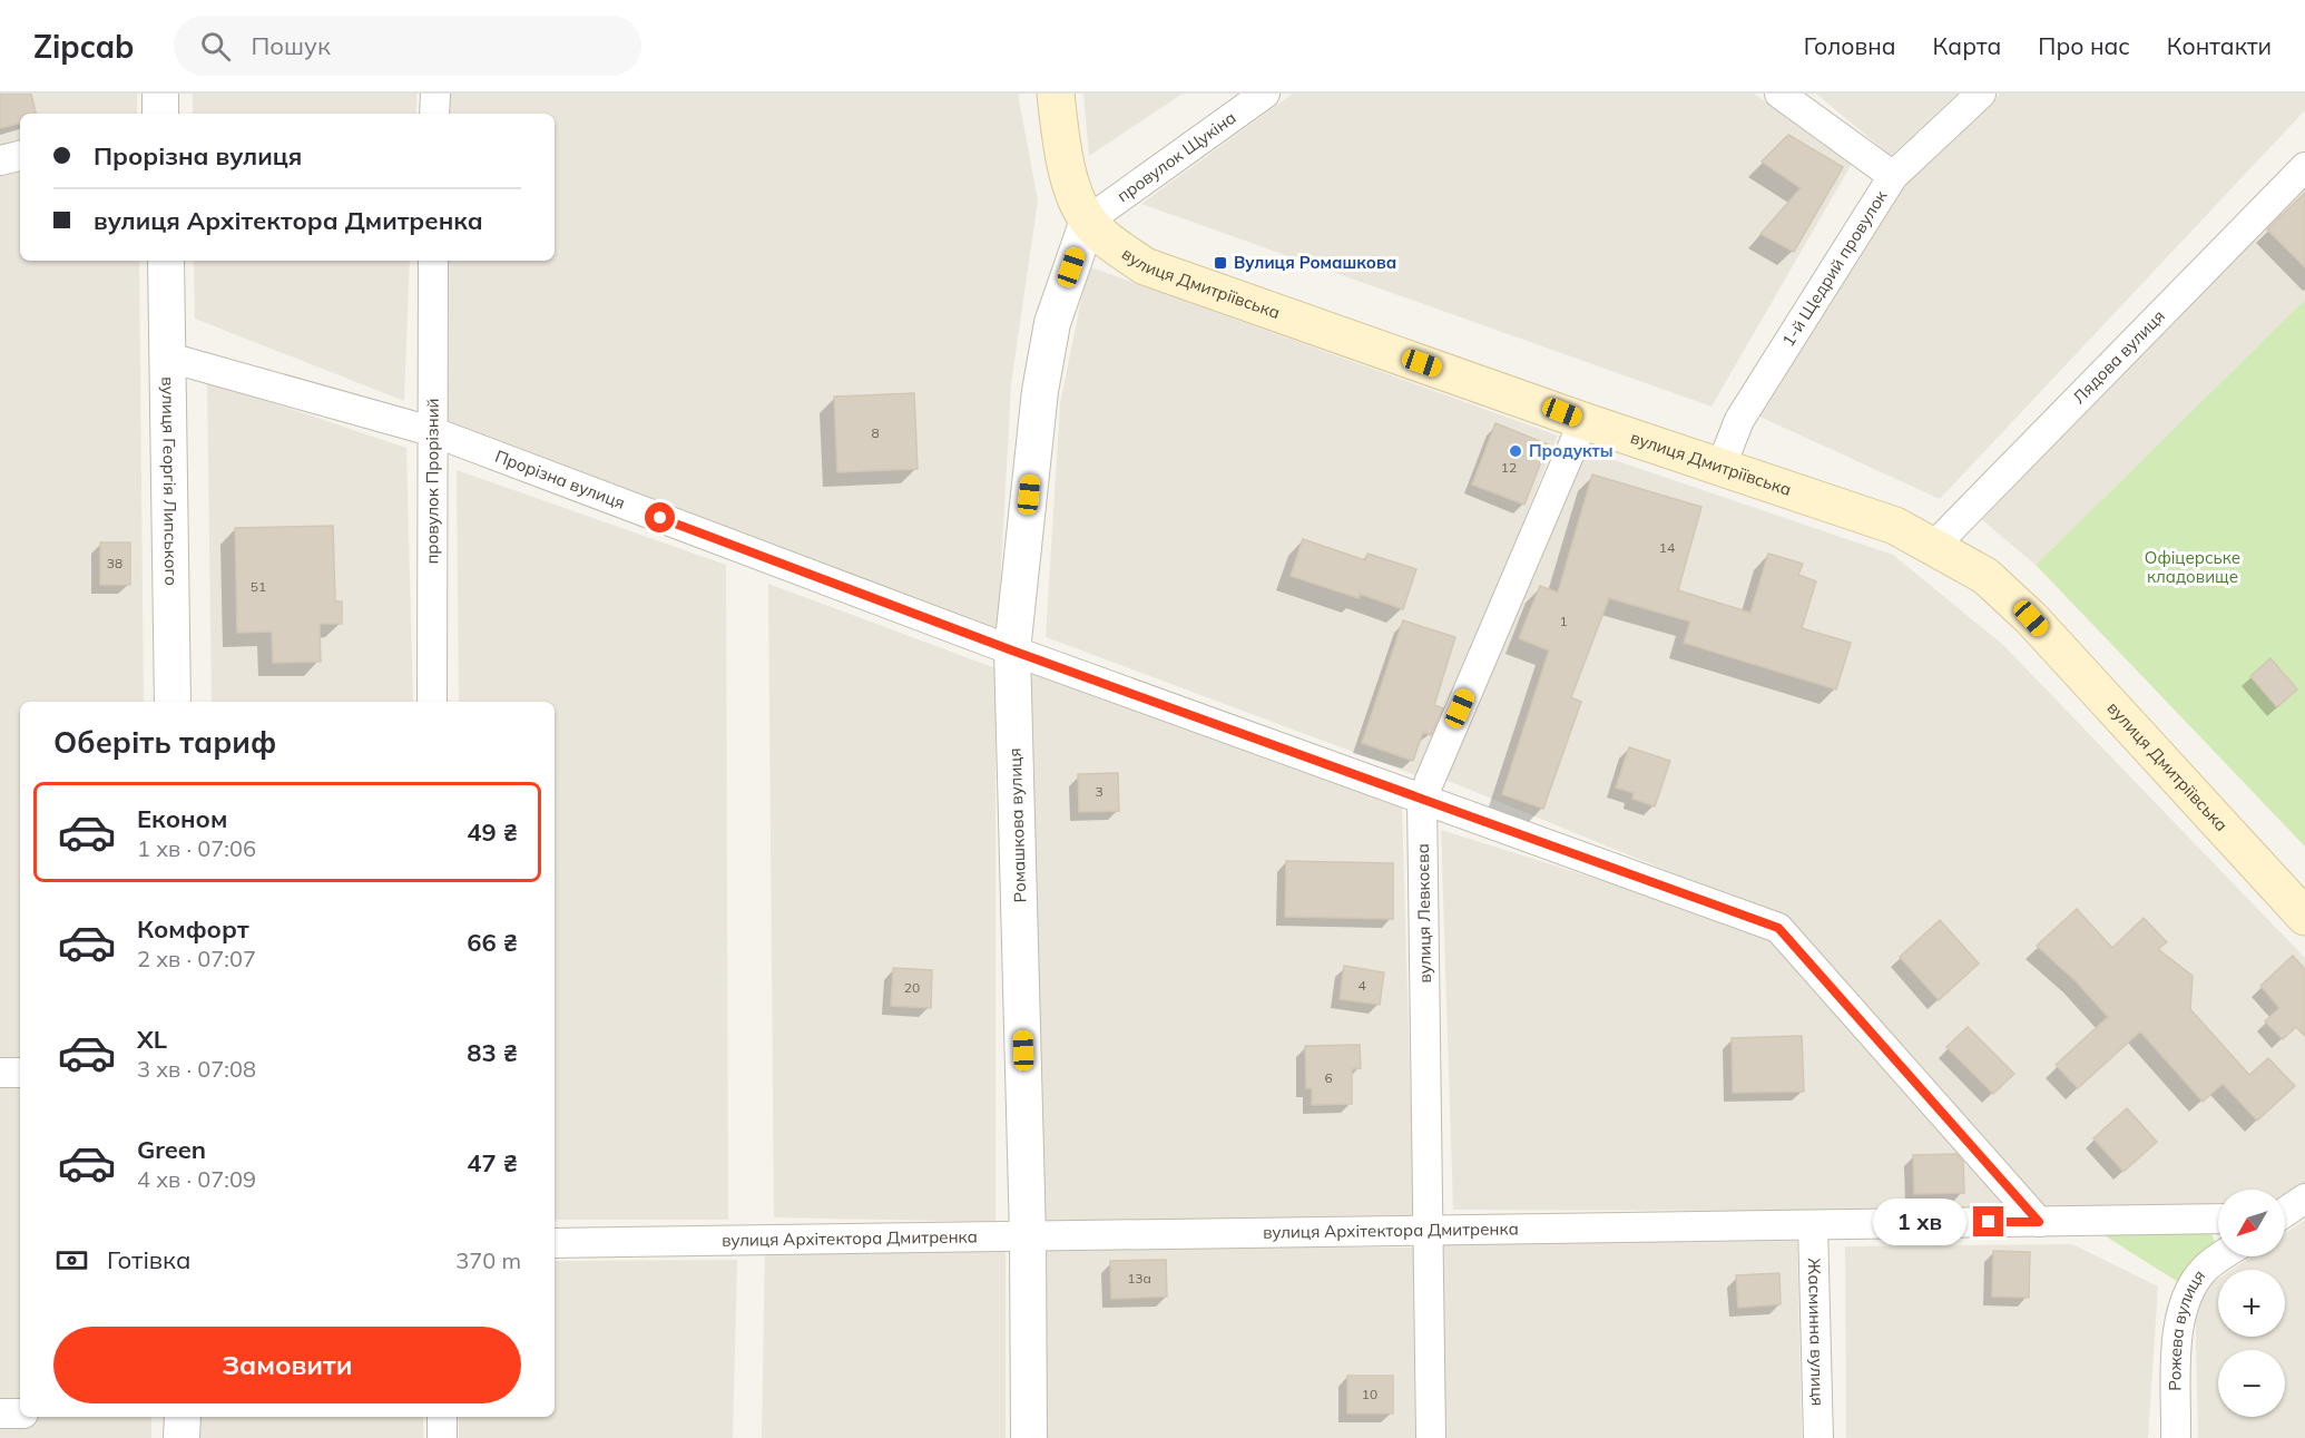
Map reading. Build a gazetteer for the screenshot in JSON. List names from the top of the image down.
{
  "streets": {
    "main road": ["вулиця Дмитріївська"],
    "street": [
      "провулок Щукіна",
      "1-й Щедрий провулок",
      "Лядова вулиця",
      "Прорізна вулиця",
      "вулиця Георгія Липського",
      "провулок Прорізний",
      "Ромашкова вулиця",
      "вулиця Левкоєва",
      "вулиця Архітектора Дмитренка",
      "Жасминна вулиця",
      "Рожева вулиця"
    ]
  },
  "crossings": [
    ["провулок Щукіна", "вулиця Дмитріївська"],
    ["провулок Щукіна", "Ромашкова вулиця"],
    ["1-й Щедрий провулок", "вулиця Дмитріївська"],
    ["вулиця Дмитріївська", "Лядова вулиця"],
    ["вулиця Дмитріївська", "Ромашкова вулиця"],
    ["вулиця Дмитріївська", "вулиця Левкоєва"],
    ["Прорізна вулиця", "вулиця Георгія Липського"],
    ["Прорізна вулиця", "провулок Прорізний"],
    ["Прорізна вулиця", "Ромашкова вулиця"],
    ["Прорізна вулиця", "вулиця Левкоєва"],
    ["Прорізна вулиця", "вулиця Архітектора Дмитренка"],
    ["Ромашкова вулиця", "вулиця Архітектора Дмитренка"],
    ["вулиця Левкоєва", "вулиця Архітектора Дмитренка"],
    ["вулиця Архітектора Дмитренка", "Жасминна вулиця"]
  ],
  "parks": ["Офіцерське кладовище"],
  "places": {
    "transit": ["Вулиця Ромашкова"],
    "other": ["Продукты"]
  },
  "house_numbers": [
    "8",
    "12",
    "14",
    "38",
    "51",
    "1",
    "3",
    "4",
    "20",
    "6",
    "13а",
    "10"
  ],
  "north": "bottom left",
  "page": {
    "header": "Zipcab",
    "search": "Пошук",
    "nav": [
      "Головна",
      "Карта",
      "Про нас",
      "Контакти"
    ],
    "banner": ["Прорізна вулиця", "вулиця Архітектора Дмитренка"],
    "heading": "Оберіть тариф",
    "list": [
      {
        "name": "Економ",
        "note": "1 хв · 07:06",
        "value": "49 ₴"
      },
      {
        "name": "Комфорт",
        "note": "2 хв · 07:07",
        "value": "66 ₴"
      },
      {
        "name": "XL",
        "note": "3 хв · 07:08",
        "value": "83 ₴"
      },
      {
        "name": "Green",
        "note": "4 хв · 07:09",
        "value": "47 ₴"
      }
    ],
    "map_buttons": ["+", "−"],
    "bubble": "1 хв",
    "pay": ["Готівка", "370 m"],
    "buttons": "Замовити"
  }
}
